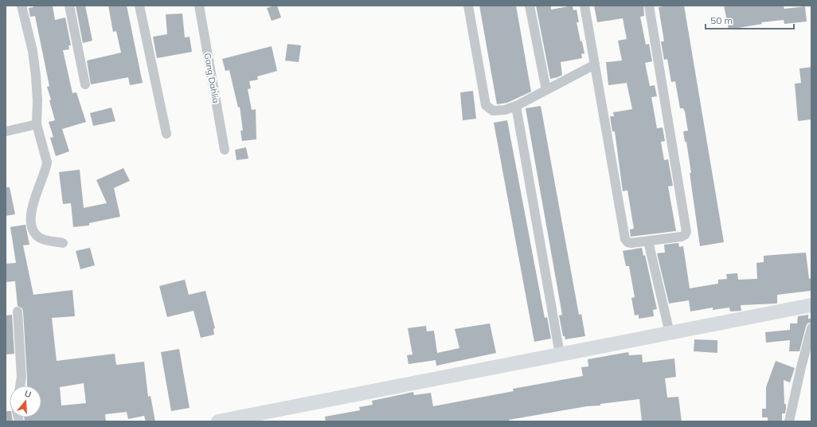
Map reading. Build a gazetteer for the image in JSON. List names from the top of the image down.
{
  "streets": {
    "street": ["Gang Dahlia"]
  },
  "scale_bar": "50 m",
  "north": "top"
}
